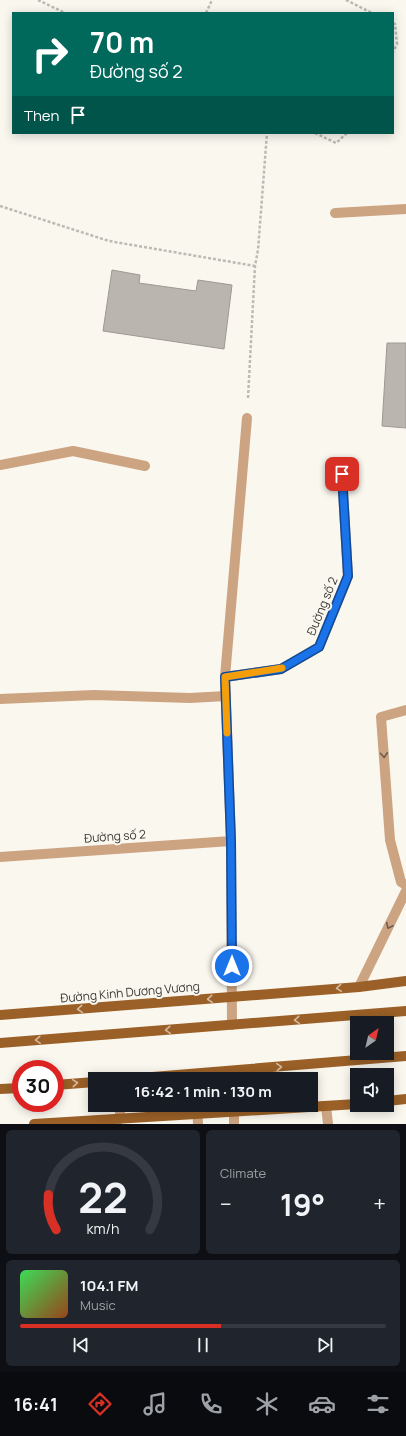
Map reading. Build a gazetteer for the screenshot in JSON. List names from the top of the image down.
{
  "streets": {
    "main road": ["Đường Kinh Dương Vương"],
    "street": ["Đường số 2"]
  },
  "north": "top right",
  "page": {
    "turn": ["70 m", "Đường số 2"],
    "then": "Then",
    "limit": "30",
    "trip": "16:42 · 1 min · 130 m",
    "tile": "Climate",
    "heat": ["−", "19°", "+"],
    "song": ["104.1 FM", "Music"],
    "tabs": "16:41",
    "gauge": ["22", "km/h"]
  }
}
